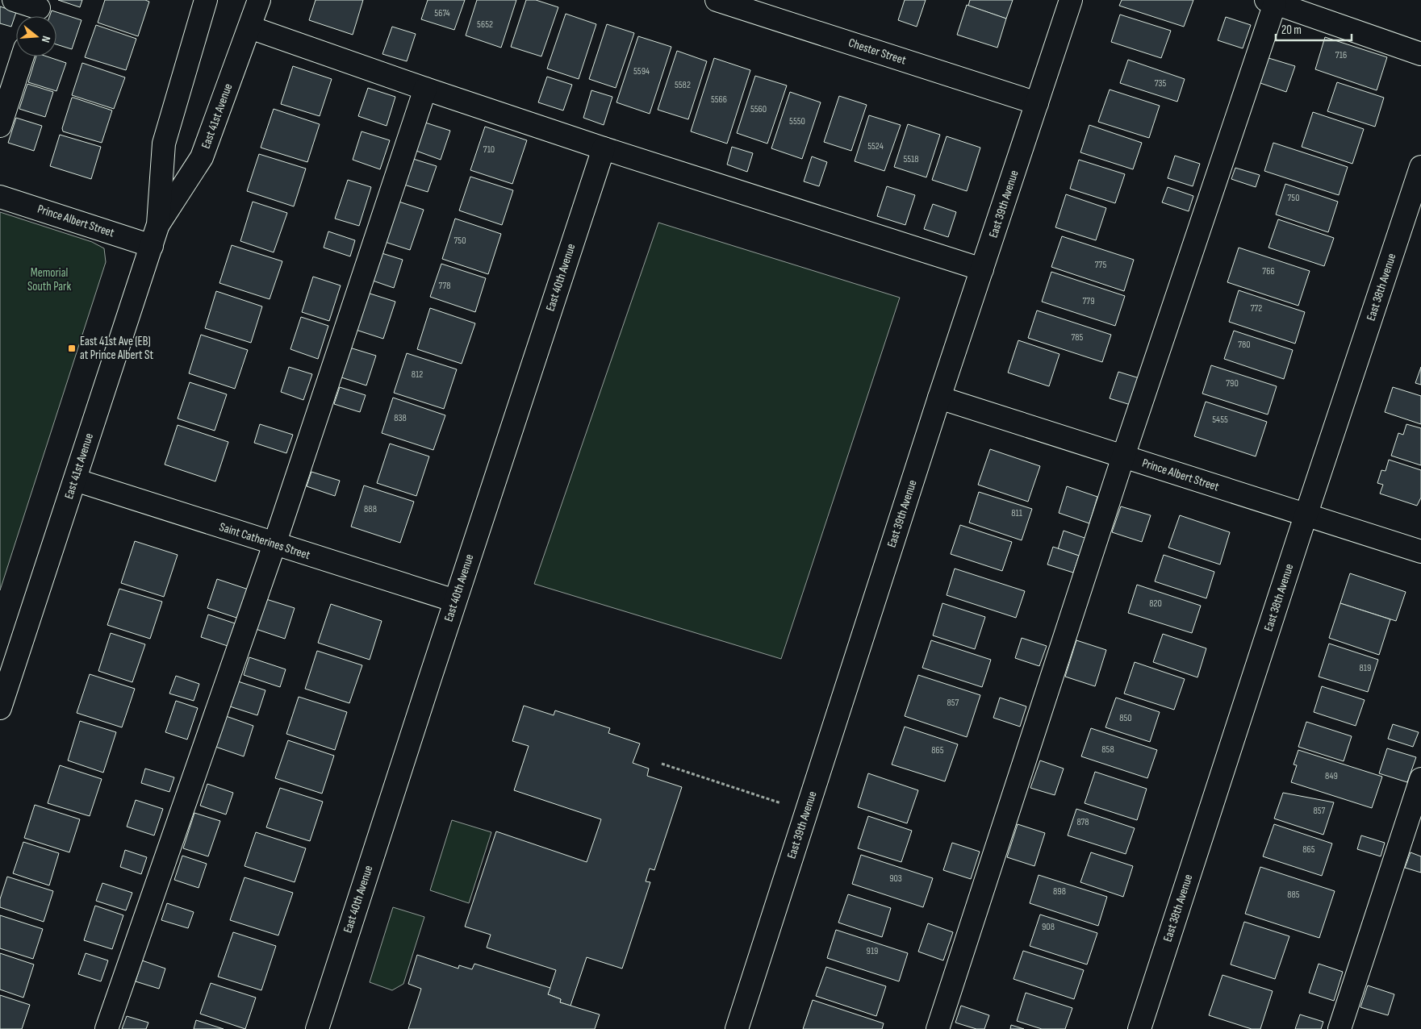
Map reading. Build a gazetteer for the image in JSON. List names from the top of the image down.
{
  "streets": {
    "street": [
      "Chester Street",
      "East 41st Avenue",
      "East 39th Avenue",
      "Prince Albert Street",
      "East 40th Avenue",
      "East 38th Avenue",
      "Saint Catherines Street"
    ]
  },
  "crossings": [
    ["Chester Street", "East 39th Avenue"],
    ["East 41st Avenue", "Prince Albert Street"],
    ["East 41st Avenue", "Saint Catherines Street"],
    ["East 39th Avenue", "Prince Albert Street"],
    ["Prince Albert Street", "East 38th Avenue"],
    ["East 40th Avenue", "Saint Catherines Street"]
  ],
  "parks": ["Memorial South Park"],
  "places": {
    "transit": ["East 41st Ave (EB) at Prince Albert St"]
  },
  "house_numbers": [
    "5674",
    "5652",
    "716",
    "5594",
    "735",
    "5582",
    "5566",
    "5560",
    "5550",
    "5524",
    "710",
    "5518",
    "750",
    "750",
    "775",
    "766",
    "778",
    "779",
    "772",
    "785",
    "780",
    "812",
    "790",
    "838",
    "5455",
    "888",
    "811",
    "820",
    "819",
    "857",
    "850",
    "858",
    "865",
    "849",
    "857",
    "878",
    "865",
    "903",
    "898",
    "885",
    "908",
    "919"
  ],
  "scale_bar": "20 m",
  "north": "right"
}
